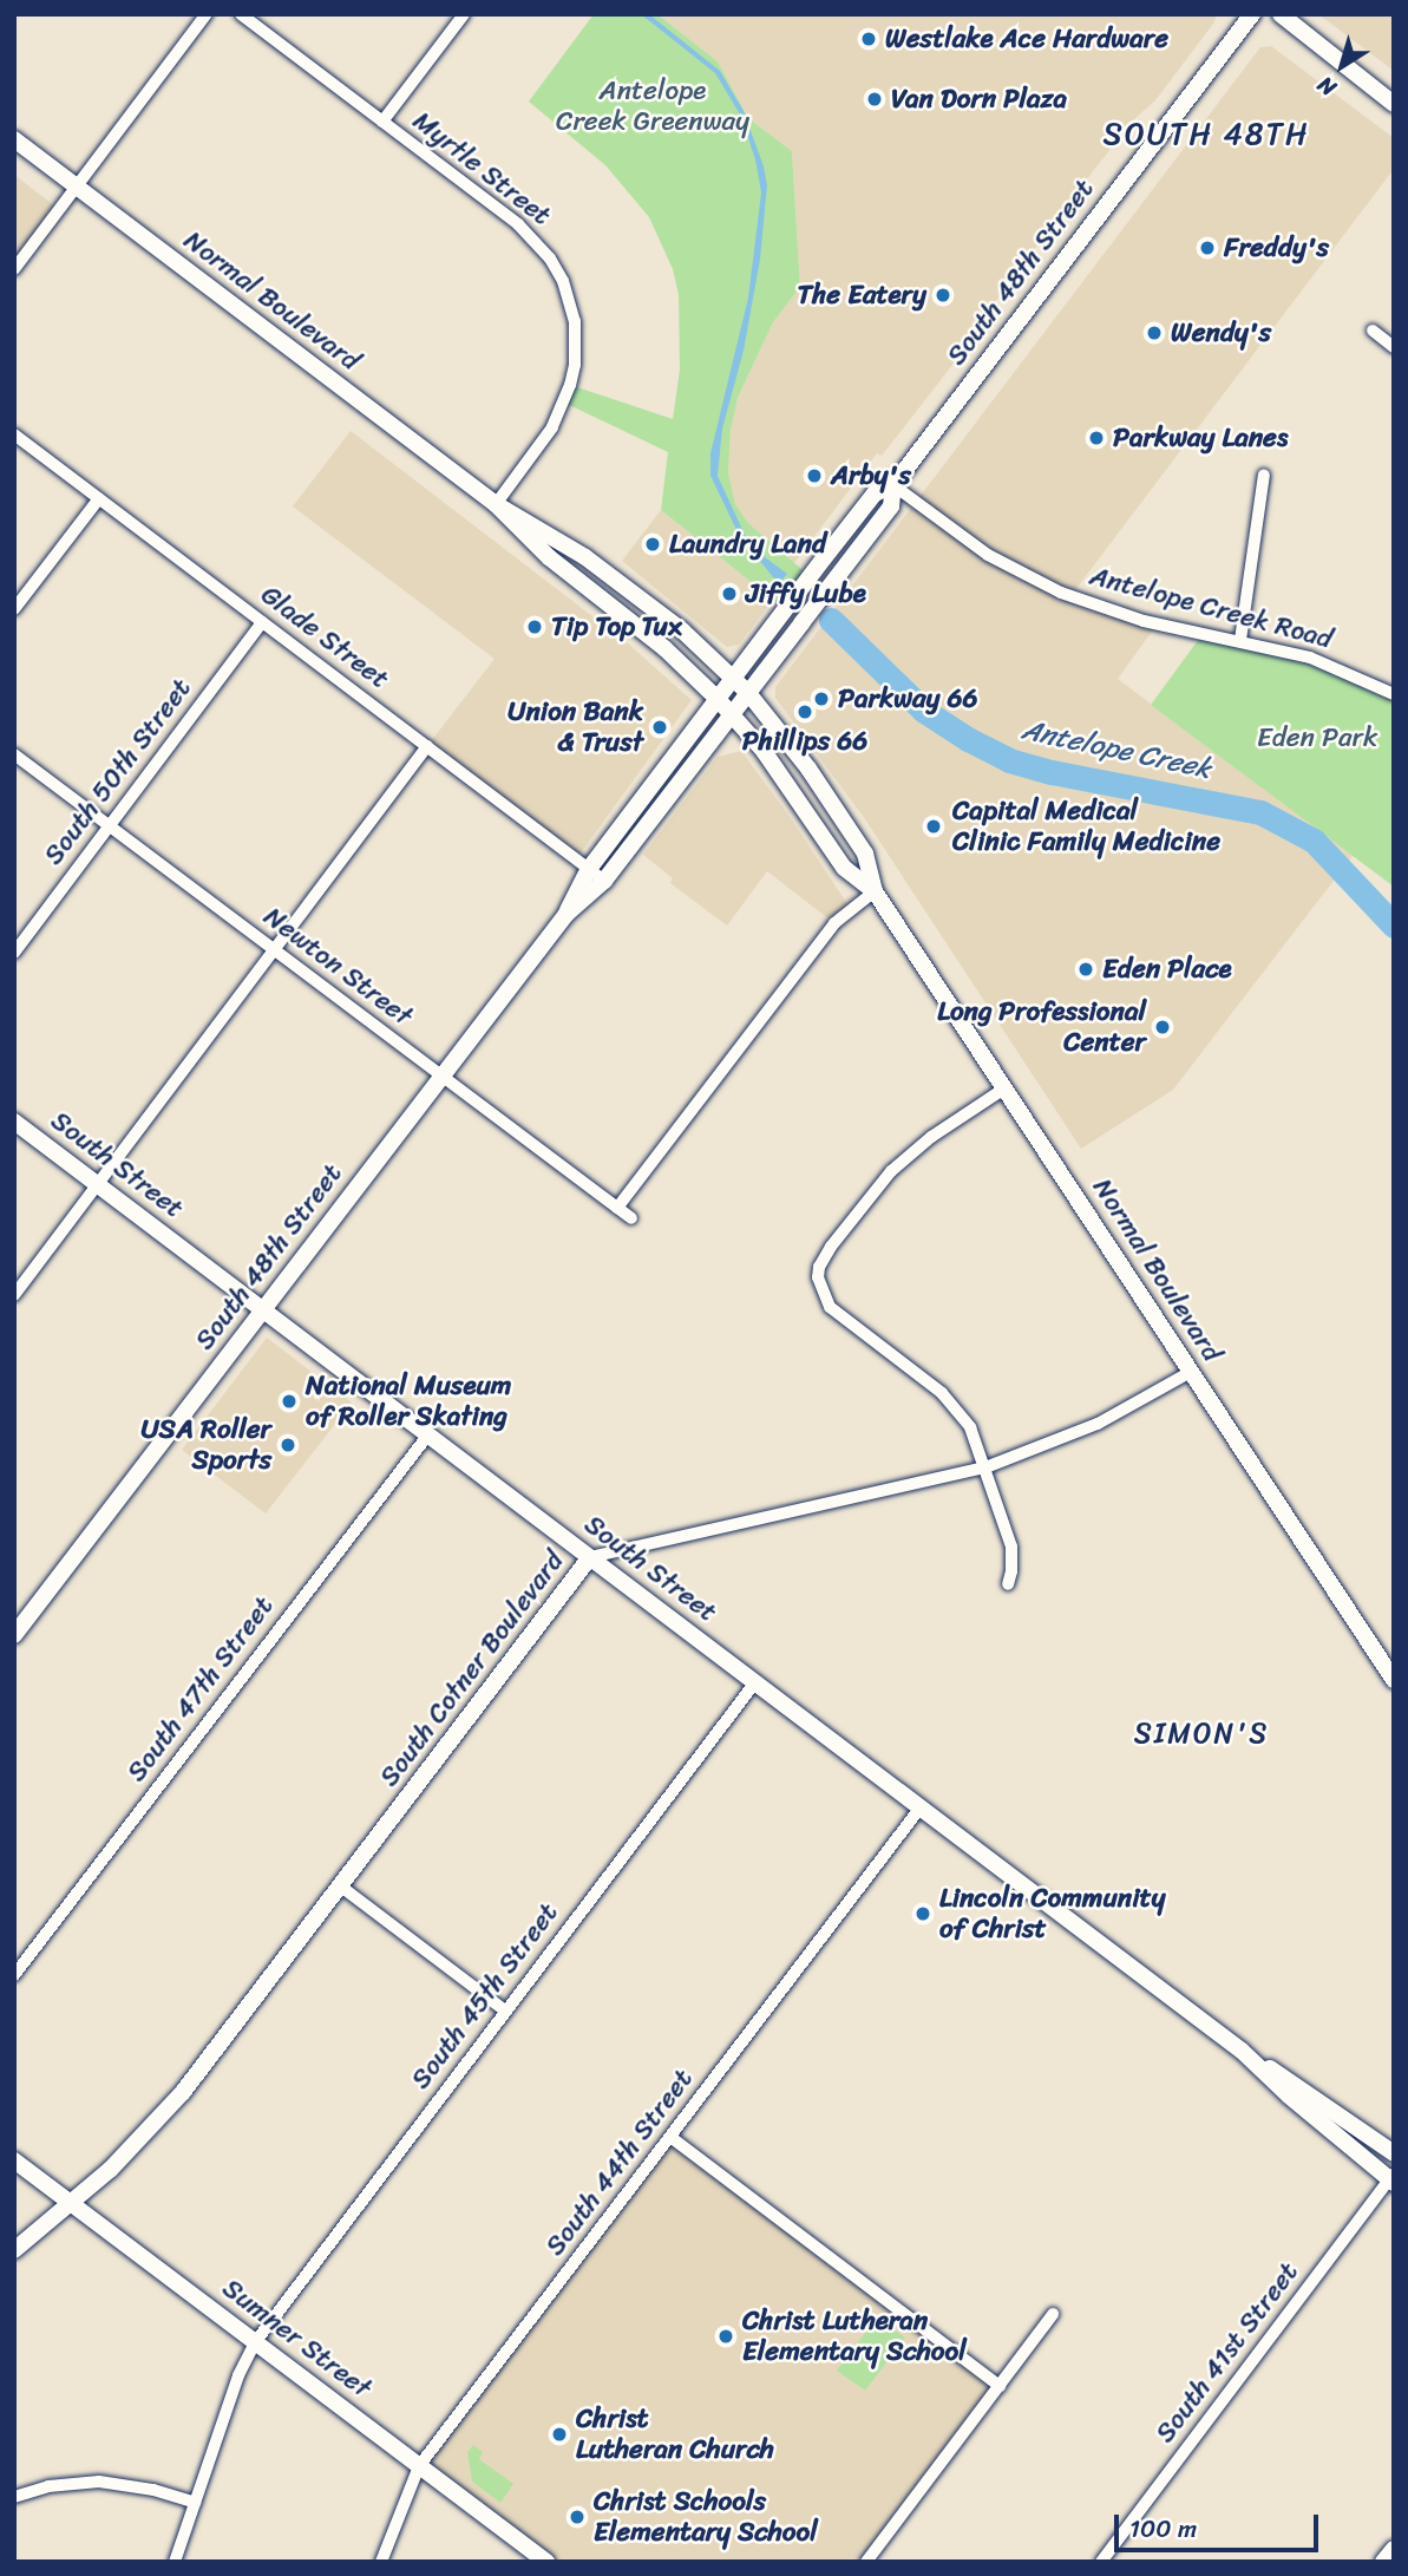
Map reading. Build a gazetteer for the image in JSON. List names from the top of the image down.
{
  "streets": {
    "main road": [
      "South 48th Street",
      "Normal Boulevard",
      "South Street",
      "South Cotner Boulevard",
      "Sumner Street"
    ],
    "street": [
      "Myrtle Street",
      "Antelope Creek Road",
      "Glade Street",
      "South 50th Street",
      "Newton Street",
      "South 47th Street",
      "South 45th Street",
      "South 44th Street",
      "South 41st Street"
    ]
  },
  "crossings": [
    ["Myrtle Street", "Normal Boulevard"],
    ["South 48th Street", "Normal Boulevard"],
    ["South 48th Street", "Antelope Creek Road"],
    ["South 48th Street", "Glade Street"],
    ["South 48th Street", "Newton Street"],
    ["South 48th Street", "South Street"],
    ["Normal Boulevard", "South Cotner Boulevard"],
    ["Glade Street", "South 50th Street"],
    ["South 50th Street", "Newton Street"],
    ["South Street", "South Cotner Boulevard"],
    ["South Street", "South 47th Street"],
    ["South Street", "South 45th Street"],
    ["South Street", "South 44th Street"],
    ["South Street", "South 41st Street"],
    ["South Cotner Boulevard", "Sumner Street"],
    ["South 45th Street", "Sumner Street"],
    ["South 44th Street", "Sumner Street"]
  ],
  "districts": ["SOUTH 48TH", "SIMON'S"],
  "water": ["Antelope Creek"],
  "parks": ["Antelope Creek Greenway", "Eden Park"],
  "places": [
    "Westlake Ace Hardware",
    "Van Dorn Plaza",
    "Freddy's",
    "The Eatery",
    "Wendy's",
    "Parkway Lanes",
    "Arby's",
    "Laundry Land",
    "Jiffy Lube",
    "Tip Top Tux",
    "Parkway 66",
    "Phillips 66",
    "Union Bank & Trust",
    "Capital Medical Clinic Family Medicine",
    "Eden Place",
    "Long Professional Center",
    "National Museum of Roller Skating",
    "USA Roller Sports",
    "Lincoln Community of Christ",
    "Christ Lutheran Elementary School",
    "Christ Lutheran Church",
    "Christ Schools Elementary School"
  ],
  "scale_bar": "100 m",
  "north": "bottom left"
}
